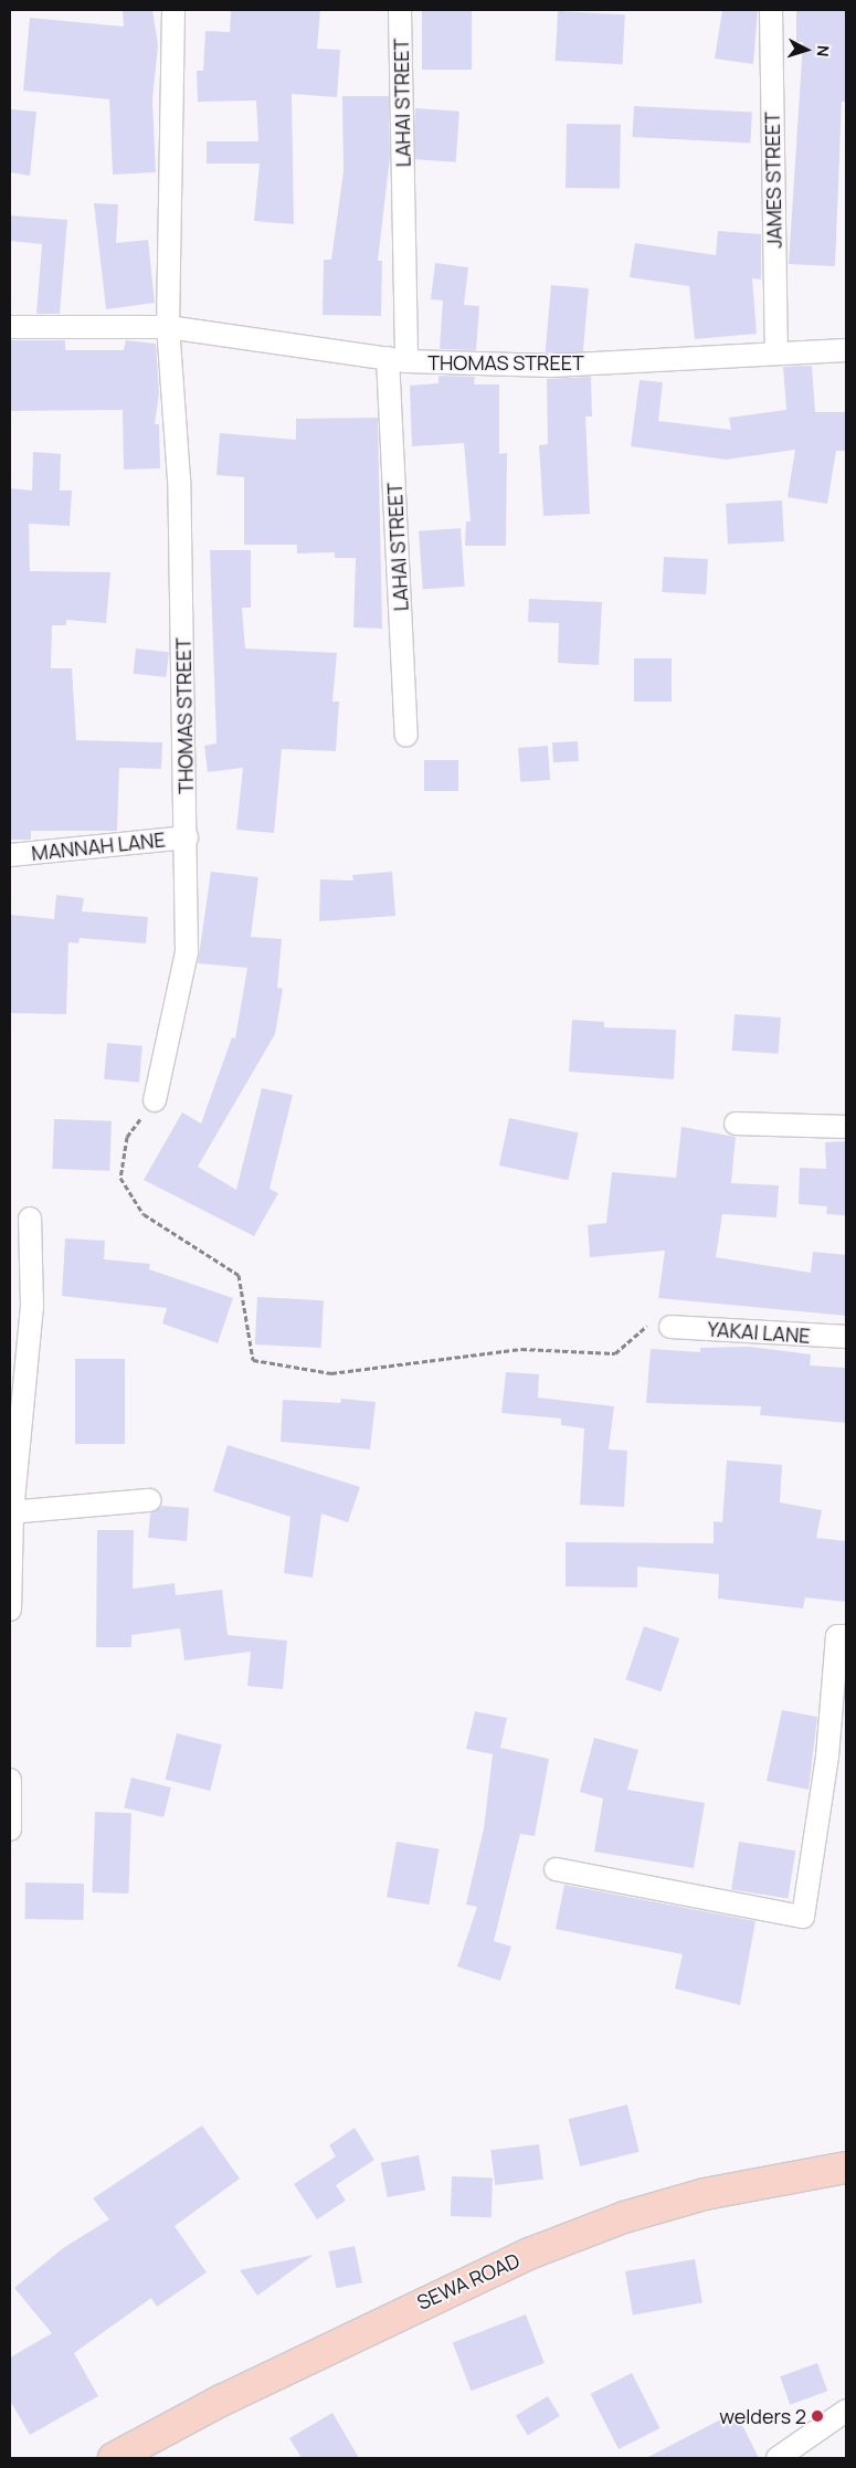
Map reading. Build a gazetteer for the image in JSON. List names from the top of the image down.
{
  "streets": {
    "main road": ["SEWA ROAD"],
    "street": [
      "LAHAI STREET",
      "JAMES STREET",
      "THOMAS STREET",
      "MANNAH LANE",
      "YAKAI LANE"
    ]
  },
  "crossings": [
    ["LAHAI STREET", "THOMAS STREET"],
    ["JAMES STREET", "THOMAS STREET"],
    ["THOMAS STREET", "MANNAH LANE"]
  ],
  "places": ["welders 2"],
  "north": "right"
}
